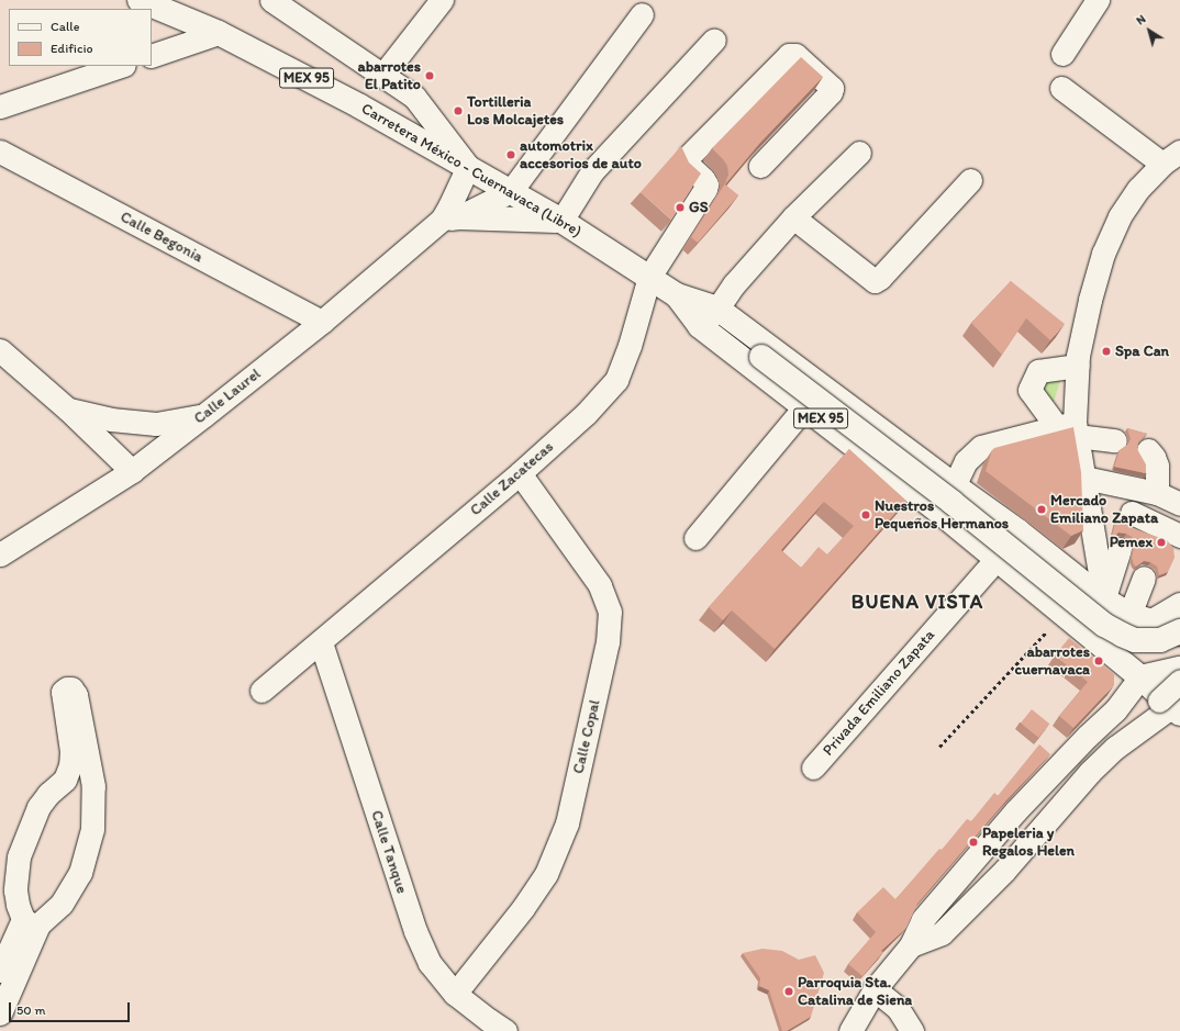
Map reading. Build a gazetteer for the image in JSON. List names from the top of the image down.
{
  "streets": {
    "main road": ["MEX 95", "Carretera México - Cuernavaca (Libre)"],
    "street": [
      "Calle Begonia",
      "Calle Laurel",
      "Calle Zacatecas",
      "Privada Emiliano Zapata",
      "Calle Copal",
      "Calle Tanque"
    ]
  },
  "crossings": [
    ["MEX 95", "Carretera México - Cuernavaca (Libre)"],
    ["Carretera México - Cuernavaca (Libre)", "Calle Laurel"],
    ["Carretera México - Cuernavaca (Libre)", "Calle Zacatecas"],
    ["Carretera México - Cuernavaca (Libre)", "Privada Emiliano Zapata"],
    ["Calle Begonia", "Calle Laurel"],
    ["Calle Zacatecas", "Calle Copal"],
    ["Calle Zacatecas", "Calle Tanque"],
    ["Calle Copal", "Calle Tanque"]
  ],
  "districts": ["BUENA VISTA"],
  "places": [
    "abarrotes El Patito",
    "Tortilleria Los Molcajetes",
    "automotrix accesorios de auto",
    "GS",
    "Spa Can",
    "Mercado Emiliano Zapata",
    "Nuestros Pequeños Hermanos",
    "Pemex",
    "abarrotes cuernavaca",
    "Papeleria y Regalos Helen",
    "Parroquia Sta. Catalina de Siena"
  ],
  "legend": ["Calle", "Edificio"],
  "scale_bar": "50 m",
  "north": "top left"
}
